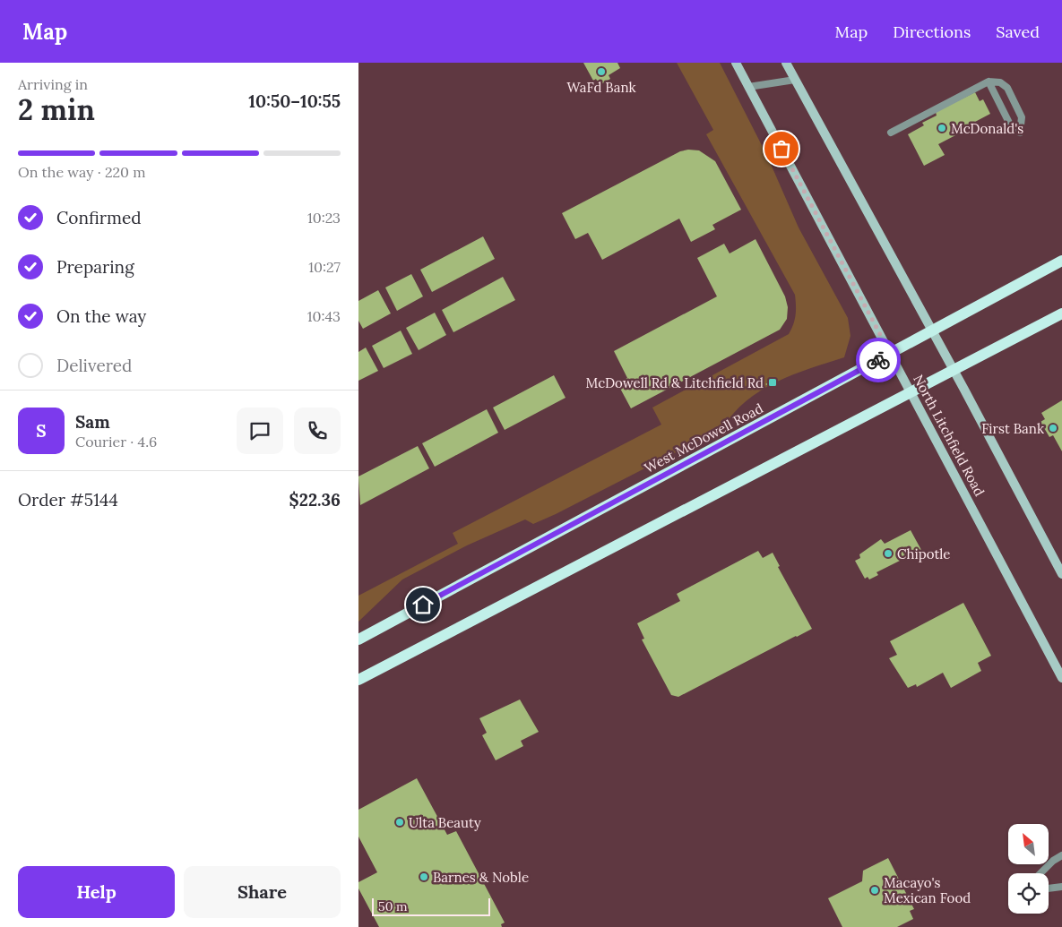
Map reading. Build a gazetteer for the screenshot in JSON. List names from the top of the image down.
{
  "streets": {
    "main road": ["North Litchfield Road", "West McDowell Road"]
  },
  "crossings": [
    ["North Litchfield Road", "West McDowell Road"]
  ],
  "places": {
    "other": [
      "WaFd Bank",
      "McDonald's",
      "First Bank",
      "Chipotle",
      "Ulta Beauty",
      "Barnes & Noble",
      "Macayo's Mexican Food"
    ],
    "transit": ["McDowell Rd & Litchfield Rd"]
  },
  "scale_bar": "50 m",
  "north": "top left",
  "page": {
    "header": "Map",
    "nav": ["Map", "Directions", "Saved"],
    "heading": ["2 min", "Arriving in", "10:50–10:55"],
    "panel": [
      "Sam",
      "Courier · 4.6",
      "Order #5144",
      "$22.36"
    ],
    "bar": "On the way · 220 m",
    "list": [
      ["Confirmed", "10:23"],
      ["Preparing", "10:27"],
      ["On the way", "10:43"],
      "Delivered"
    ],
    "round": "S",
    "buttons": ["Help", "Share"],
    "scale": "50 m"
  }
}
